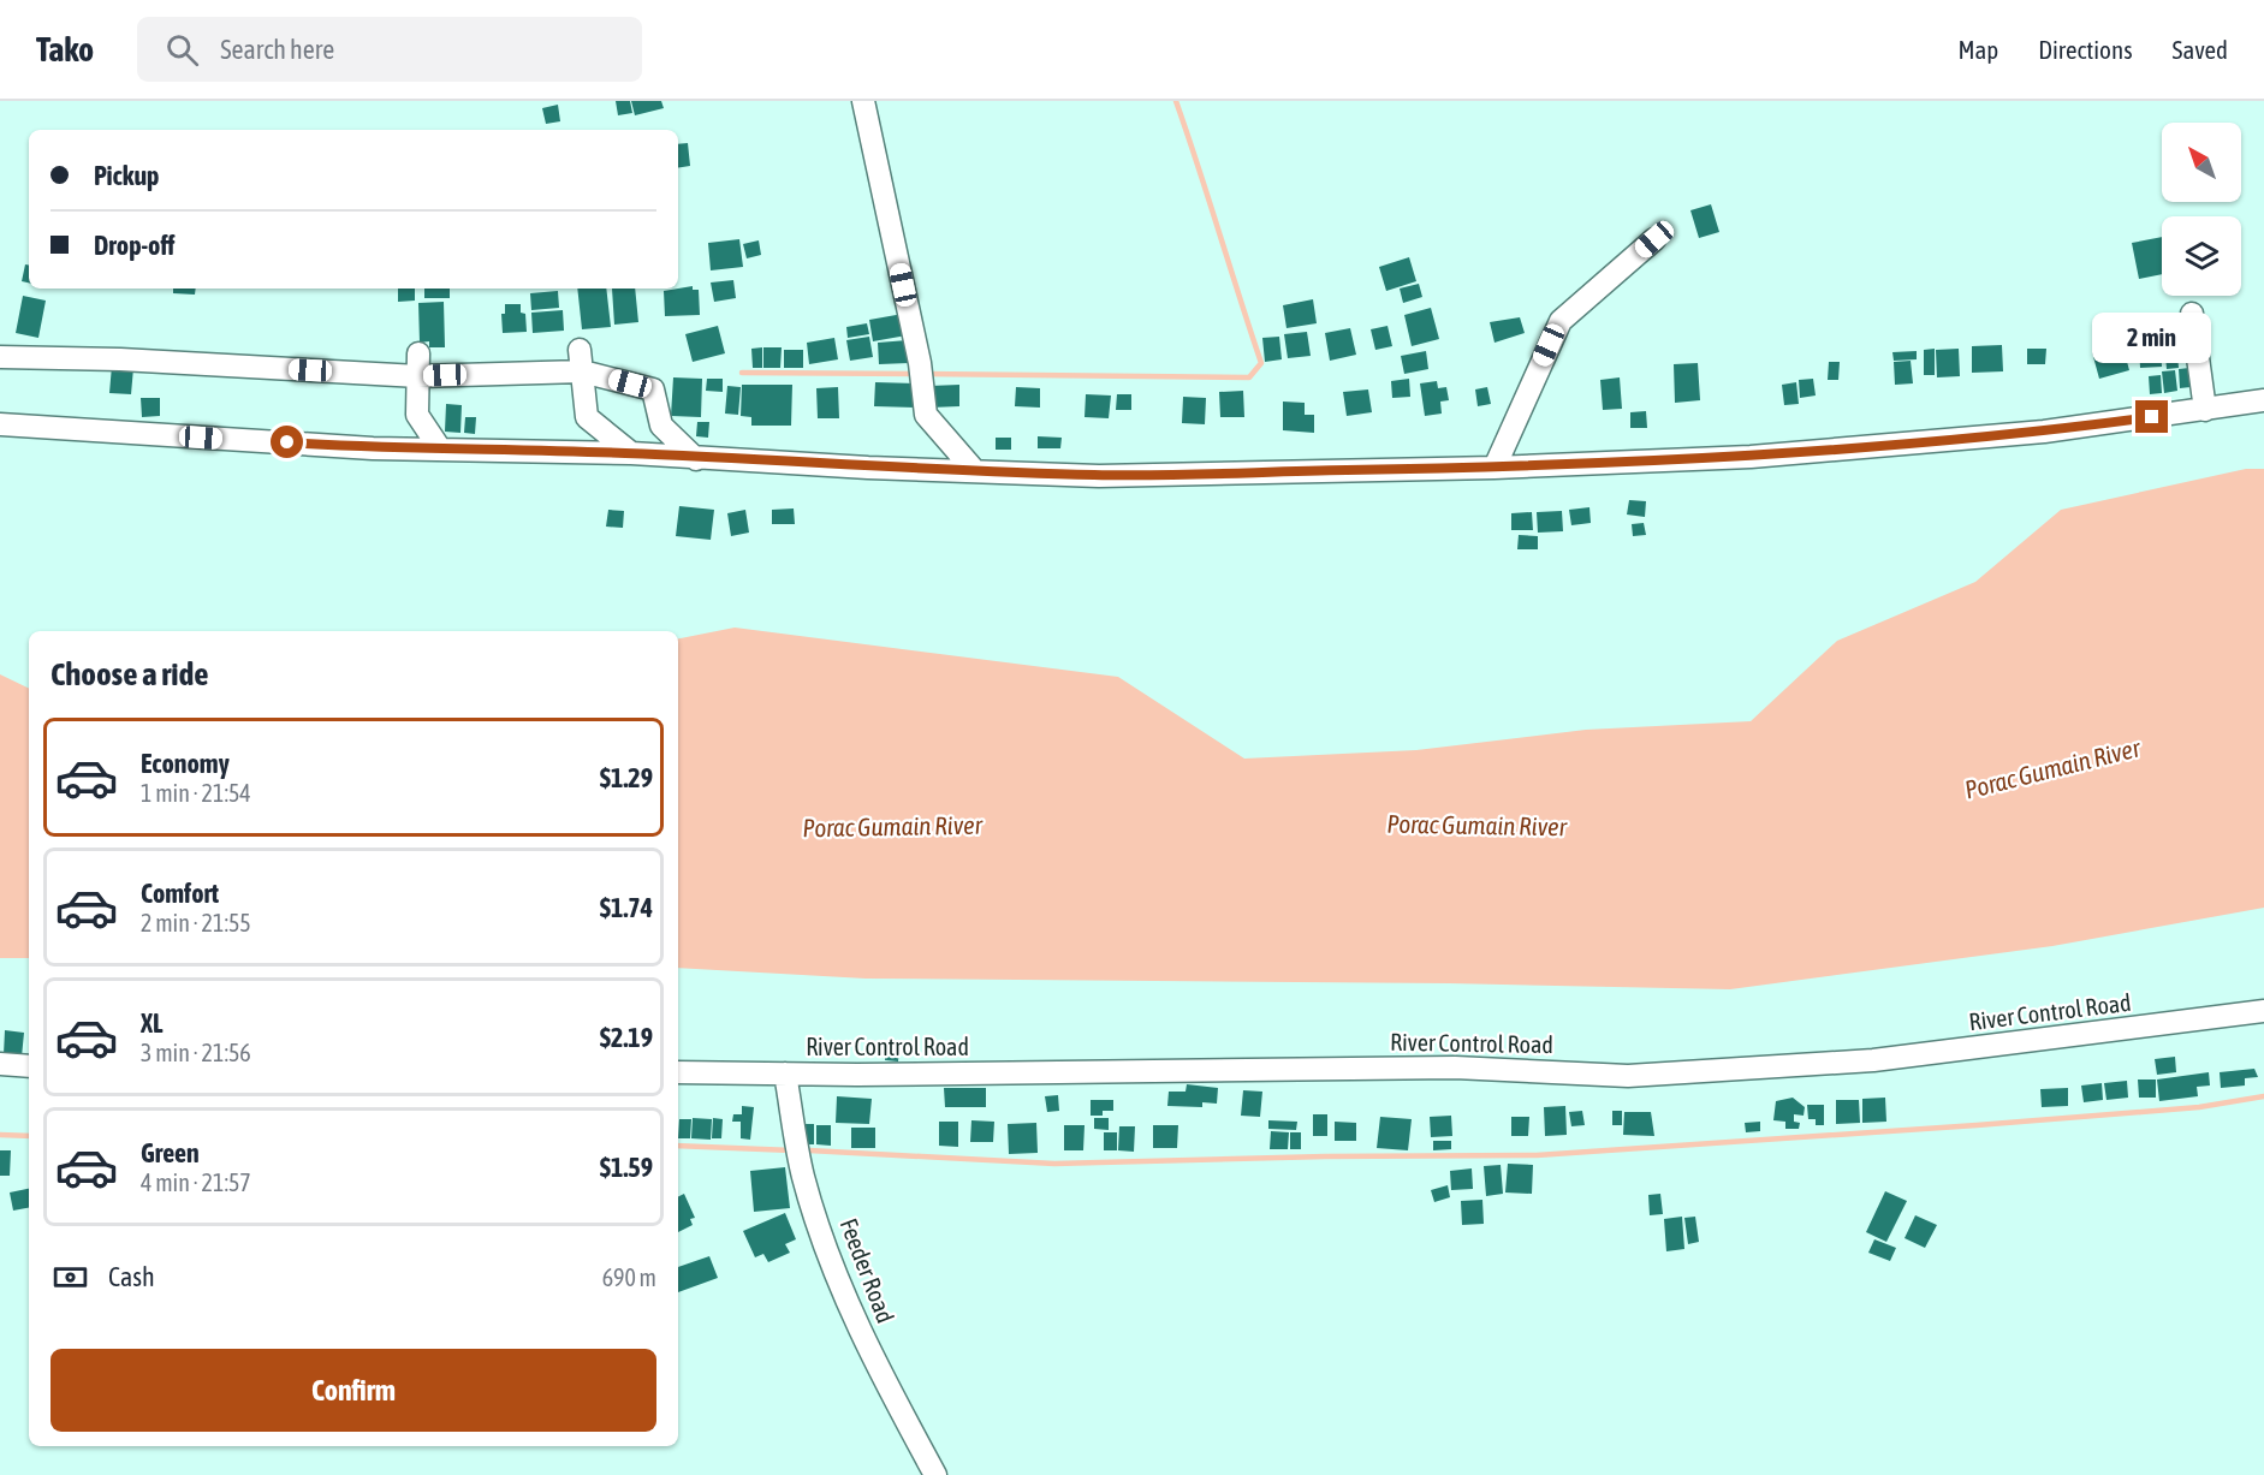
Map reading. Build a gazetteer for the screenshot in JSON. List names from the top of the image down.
{
  "streets": {
    "street": ["River Control Road", "Feeder Road"]
  },
  "crossings": [
    ["River Control Road", "Feeder Road"]
  ],
  "water": ["Porac Gumain River"],
  "north": "top left",
  "page": {
    "header": "Tako",
    "search": "Search here",
    "nav": ["Map", "Directions", "Saved"],
    "banner": ["Pickup", "Drop-off"],
    "bubble": "2 min",
    "heading": "Choose a ride",
    "list": [
      {
        "name": "Economy",
        "note": "1 min · 21:54",
        "value": "$1.29"
      },
      {
        "name": "Comfort",
        "note": "2 min · 21:55",
        "value": "$1.74"
      },
      {
        "name": "XL",
        "note": "3 min · 21:56",
        "value": "$2.19"
      },
      {
        "name": "Green",
        "note": "4 min · 21:57",
        "value": "$1.59"
      }
    ],
    "pay": ["Cash", "690 m"],
    "buttons": "Confirm"
  }
}
